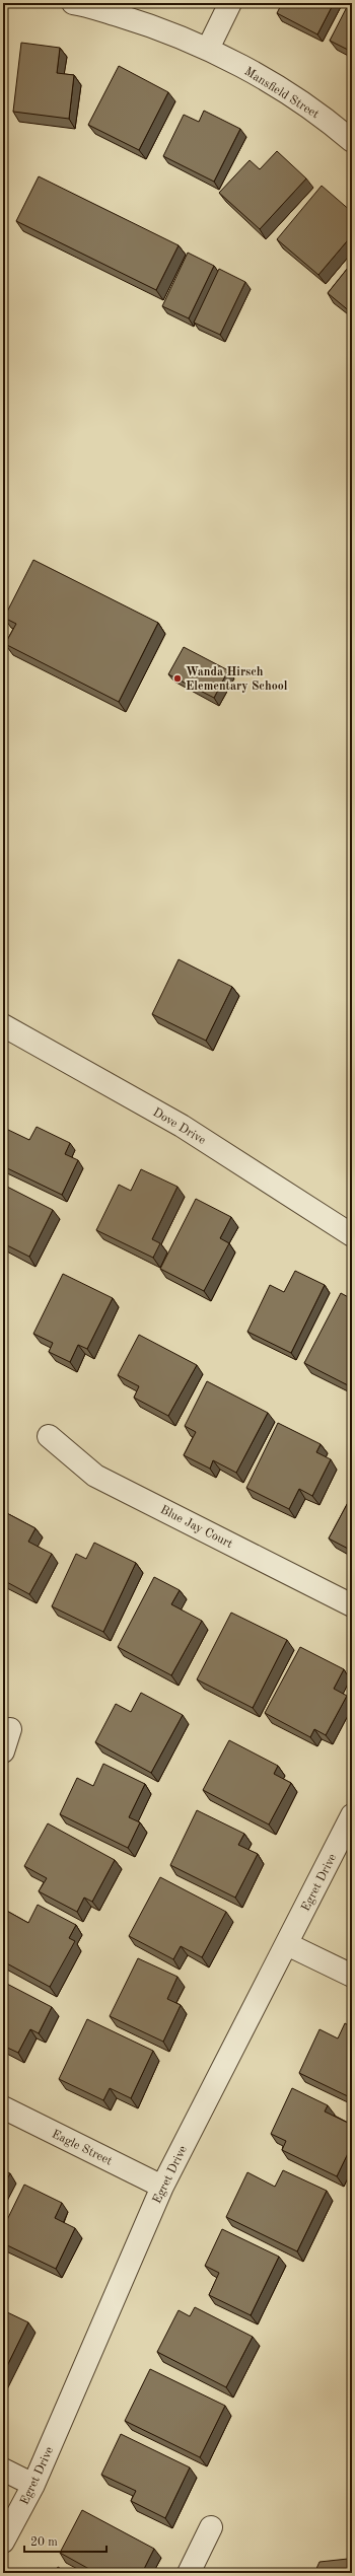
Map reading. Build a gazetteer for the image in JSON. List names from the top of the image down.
{
  "streets": {
    "street": [
      "Mansfield Street",
      "Dove Drive",
      "Blue Jay Court",
      "Egret Drive",
      "Eagle Street"
    ]
  },
  "crossings": [
    ["Egret Drive", "Eagle Street"]
  ],
  "places": ["Wanda Hirsch Elementary School"],
  "scale_bar": "20 m"
}
